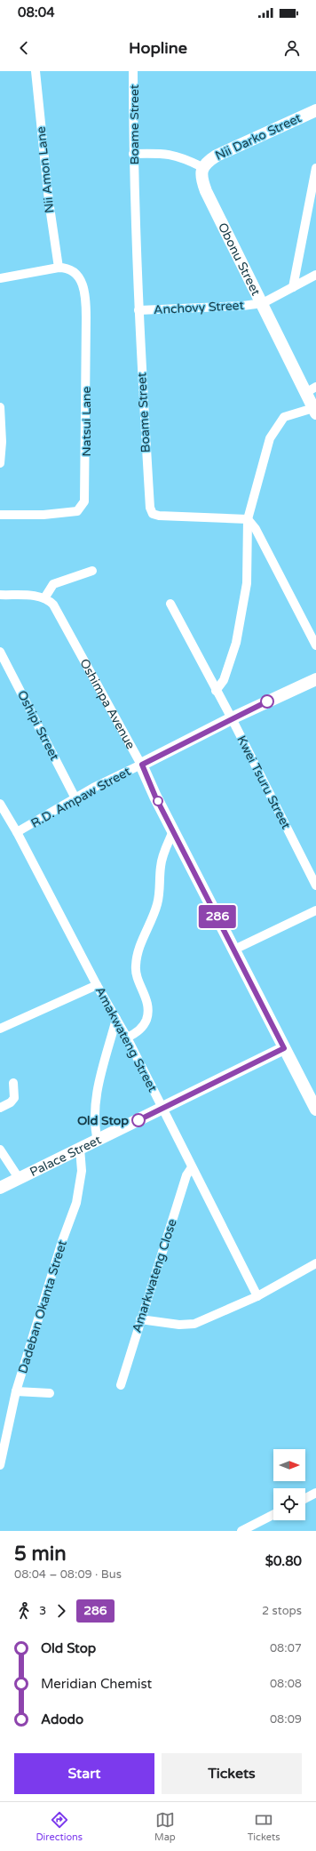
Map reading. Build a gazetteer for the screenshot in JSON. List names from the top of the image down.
{
  "streets": {
    "street": [
      "Boame Street",
      "Nii Darko Street",
      "Nii Amon Lane",
      "Obonu Street",
      "Anchovy Street",
      "Natsui Lane",
      "Oshimpa Avenue",
      "Oshipi Street",
      "Kwei Tsuru Street",
      "R.D. Ampaw Street",
      "Amakwateng Street",
      "Palace Street",
      "Amarkwateng Close",
      "Dadeban Okanta Street"
    ]
  },
  "crossings": [
    ["Boame Street", "Anchovy Street"],
    ["Nii Darko Street", "Obonu Street"],
    ["Nii Amon Lane", "Natsui Lane"],
    ["Obonu Street", "Anchovy Street"],
    ["Oshimpa Avenue", "R.D. Ampaw Street"],
    ["Oshimpa Avenue", "Palace Street"],
    ["Oshipi Street", "R.D. Ampaw Street"],
    ["Kwei Tsuru Street", "R.D. Ampaw Street"],
    ["R.D. Ampaw Street", "Amakwateng Street"],
    ["Amakwateng Street", "Palace Street"],
    ["Amakwateng Street", "Amarkwateng Close"],
    ["Palace Street", "Dadeban Okanta Street"]
  ],
  "places": ["Old Stop"],
  "lines": ["bus line 286"],
  "north": "right",
  "page": {
    "status": "08:04",
    "header": "Hopline",
    "on_map": "286",
    "heading": ["5 min", "08:04 – 08:09 · Bus", "$0.80"],
    "legs": ["3", "286", "2 stops"],
    "list": [
      {
        "name": "Old Stop",
        "value": "08:07"
      },
      {
        "name": "Meridian Chemist",
        "value": "08:08"
      },
      {
        "name": "Adodo",
        "value": "08:09"
      }
    ],
    "buttons": ["Start", "Tickets"],
    "tabs": ["Directions", "Map", "Tickets"]
  }
}
